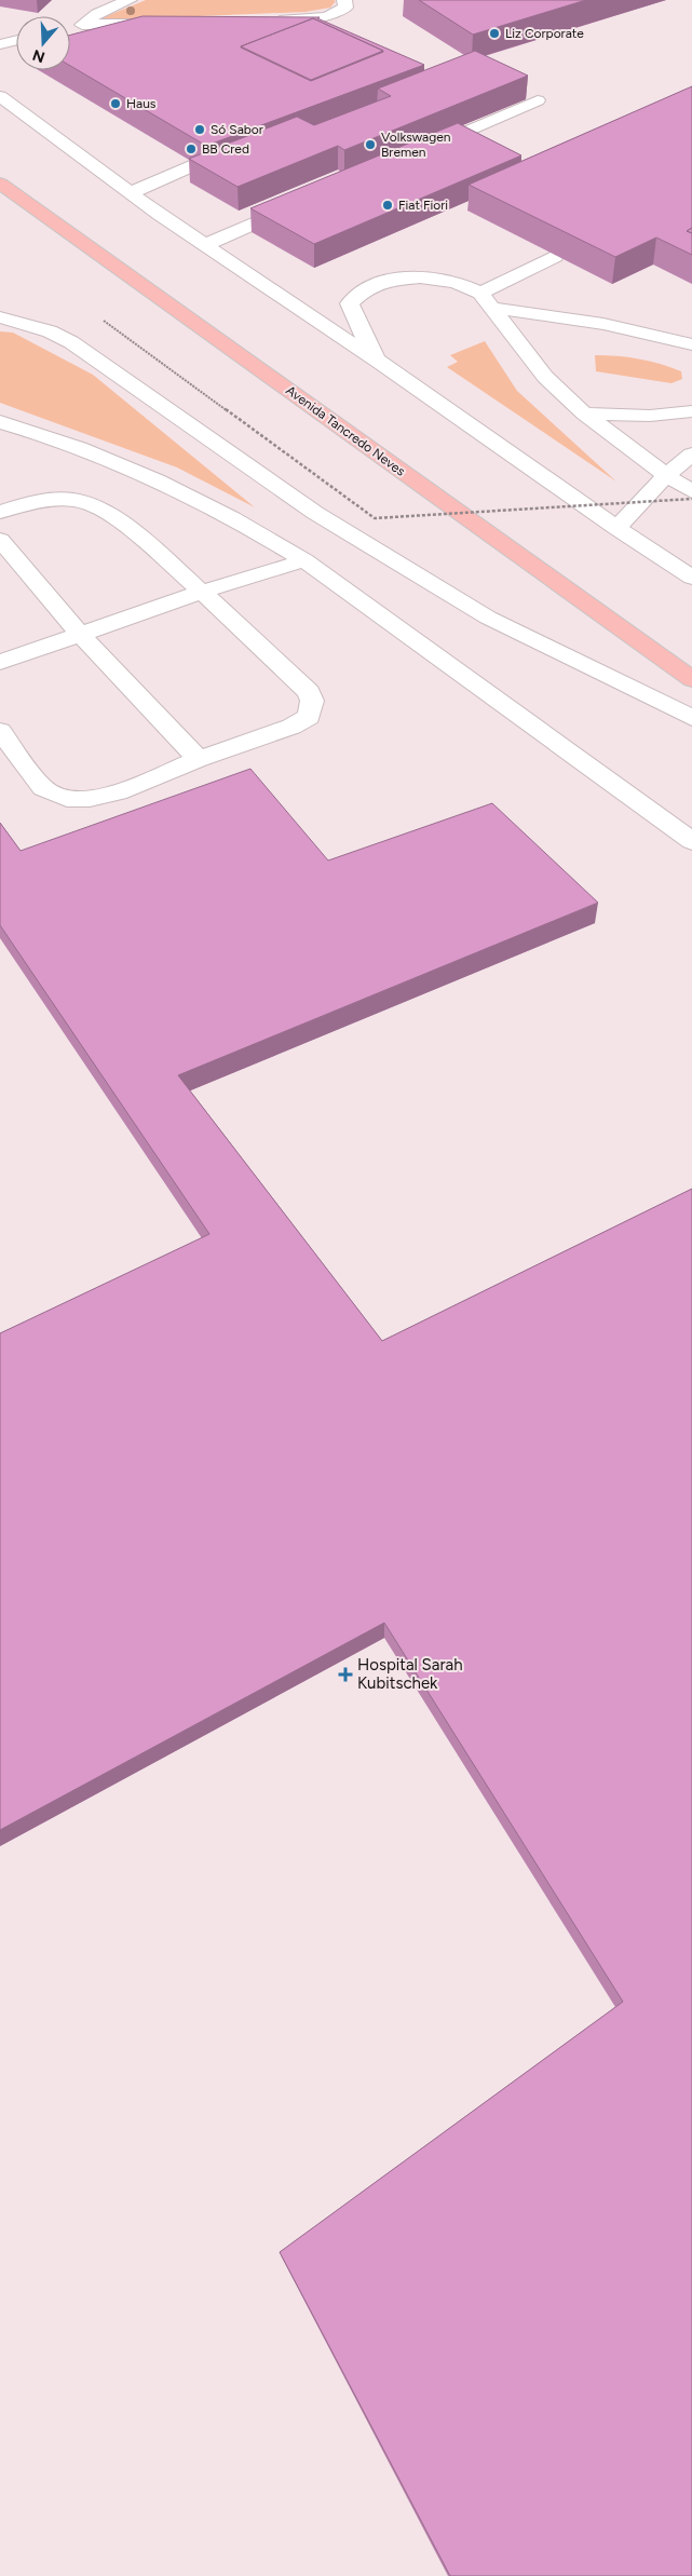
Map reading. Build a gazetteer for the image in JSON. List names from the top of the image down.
{
  "streets": {
    "main road": ["Avenida Tancredo Neves"]
  },
  "places": {
    "other": [
      "Liz Corporate",
      "Haus",
      "Só Sabor",
      "Volkswagen Bremen",
      "BB Cred",
      "Fiat Fiori"
    ],
    "health": ["Hospital Sarah Kubitschek"]
  },
  "north": "bottom"
}
